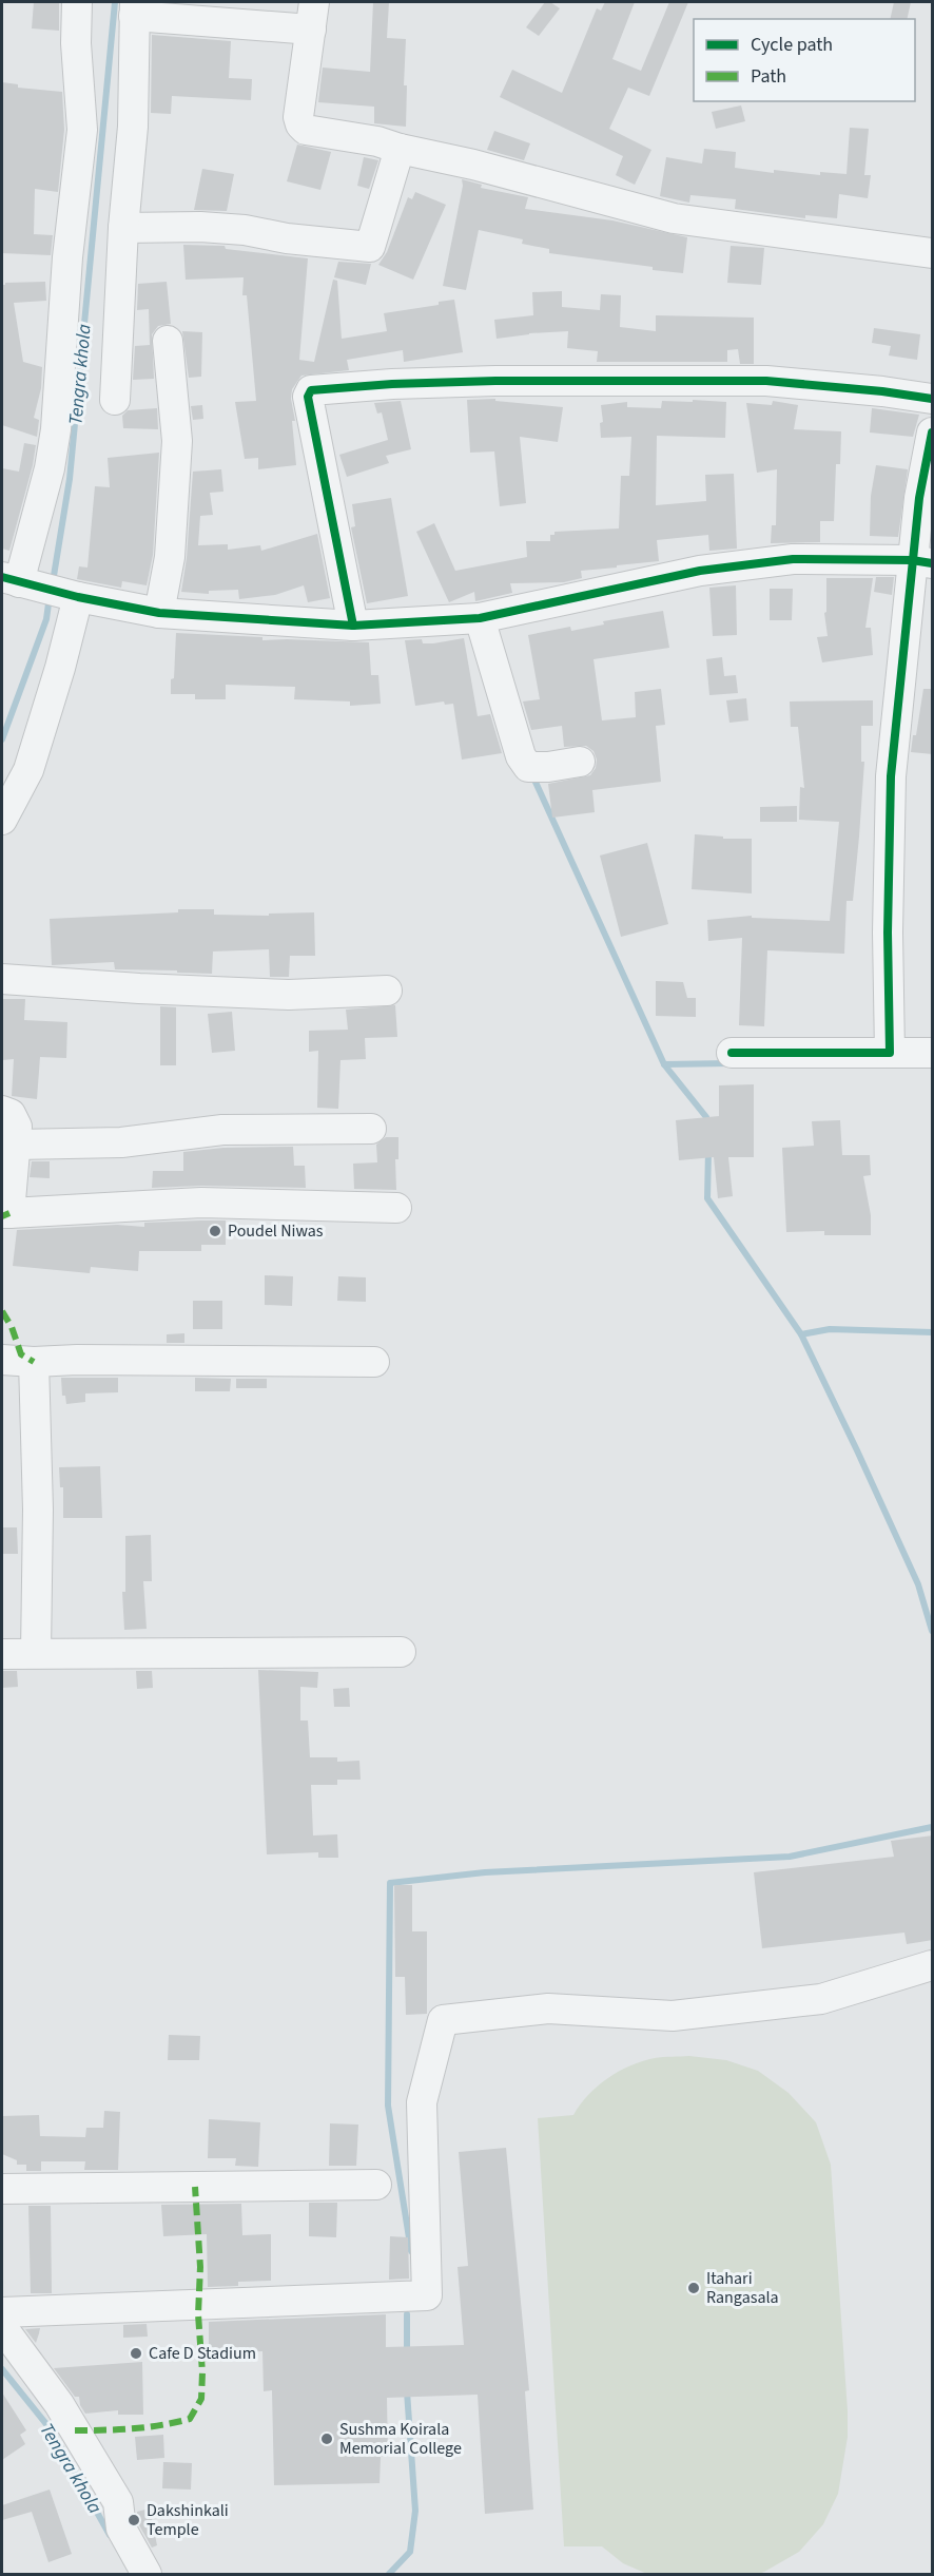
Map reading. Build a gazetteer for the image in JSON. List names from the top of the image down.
{
  "water": ["Tengra khola"],
  "places": [
    "Poudel Niwas",
    "Itahari Rangasala",
    "Cafe D Stadium",
    "Sushma Koirala Memorial College",
    "Dakshinkali Temple"
  ],
  "legend": ["Cycle path", "Path"]
}
